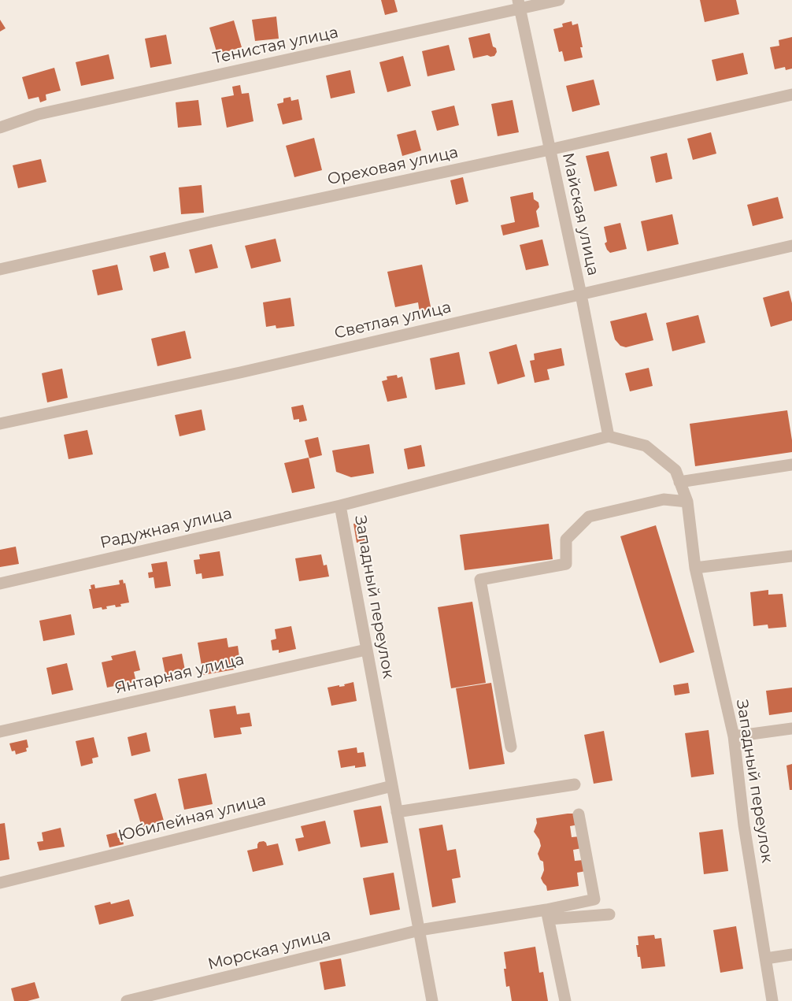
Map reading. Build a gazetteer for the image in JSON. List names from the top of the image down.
{
  "streets": {
    "street": [
      "Тенистая улица",
      "Ореховая улица",
      "Майская улица",
      "Светлая улица",
      "Радужная улица",
      "Западный переулок",
      "Янтарная улица",
      "Юбилейная улица",
      "Морская улица"
    ]
  },
  "crossings": [
    ["Тенистая улица", "Майская улица"],
    ["Ореховая улица", "Майская улица"],
    ["Майская улица", "Светлая улица"],
    ["Майская улица", "Западный переулок"],
    ["Радужная улица", "Западный переулок"],
    ["Западный переулок", "Янтарная улица"],
    ["Западный переулок", "Юбилейная улица"],
    ["Западный переулок", "Морская улица"]
  ]
}
